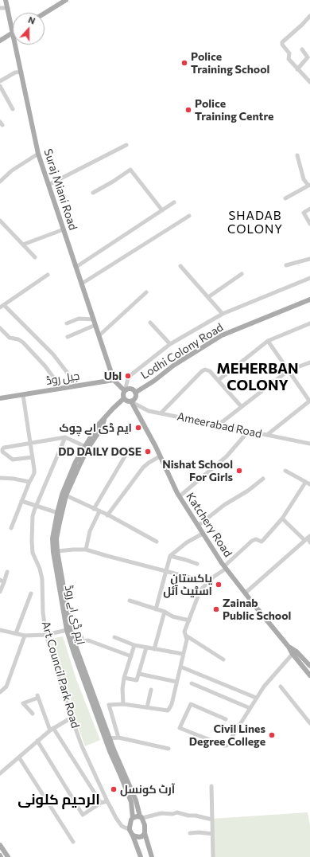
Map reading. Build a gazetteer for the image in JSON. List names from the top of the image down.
{
  "streets": {
    "main road": [
      "Suraj Miani Road",
      "Lodhi Colony Road",
      "جیل روڈ",
      "Katchery Road",
      "ایم ڈی اے روڈ"
    ],
    "street": ["Ameerabad Road", "Art Council Park Road"]
  },
  "crossings": [
    ["Suraj Miani Road", "جیل روڈ"],
    ["Lodhi Colony Road", "Ameerabad Road"],
    ["Lodhi Colony Road", "Katchery Road"],
    ["Lodhi Colony Road", "ایم ڈی اے روڈ"],
    ["Ameerabad Road", "Katchery Road"],
    ["Ameerabad Road", "ایم ڈی اے روڈ"],
    ["Katchery Road", "ایم ڈی اے روڈ"],
    ["ایم ڈی اے روڈ", "Art Council Park Road"]
  ],
  "districts": ["SHADAB COLONY", "MEHERBAN COLONY", "الرحیم کلونی"],
  "places": [
    "Police Training School",
    "Police Training Centre",
    "Ubl",
    "ایم ڈی اے چوک",
    "DD DAILY DOSE",
    "Nishat School For Girls",
    "پاکستان اسٹیٹ آئل",
    "Zainab Public School",
    "Civil Lines Degree College",
    "آرٹ کونسل"
  ],
  "north": "top"
}
